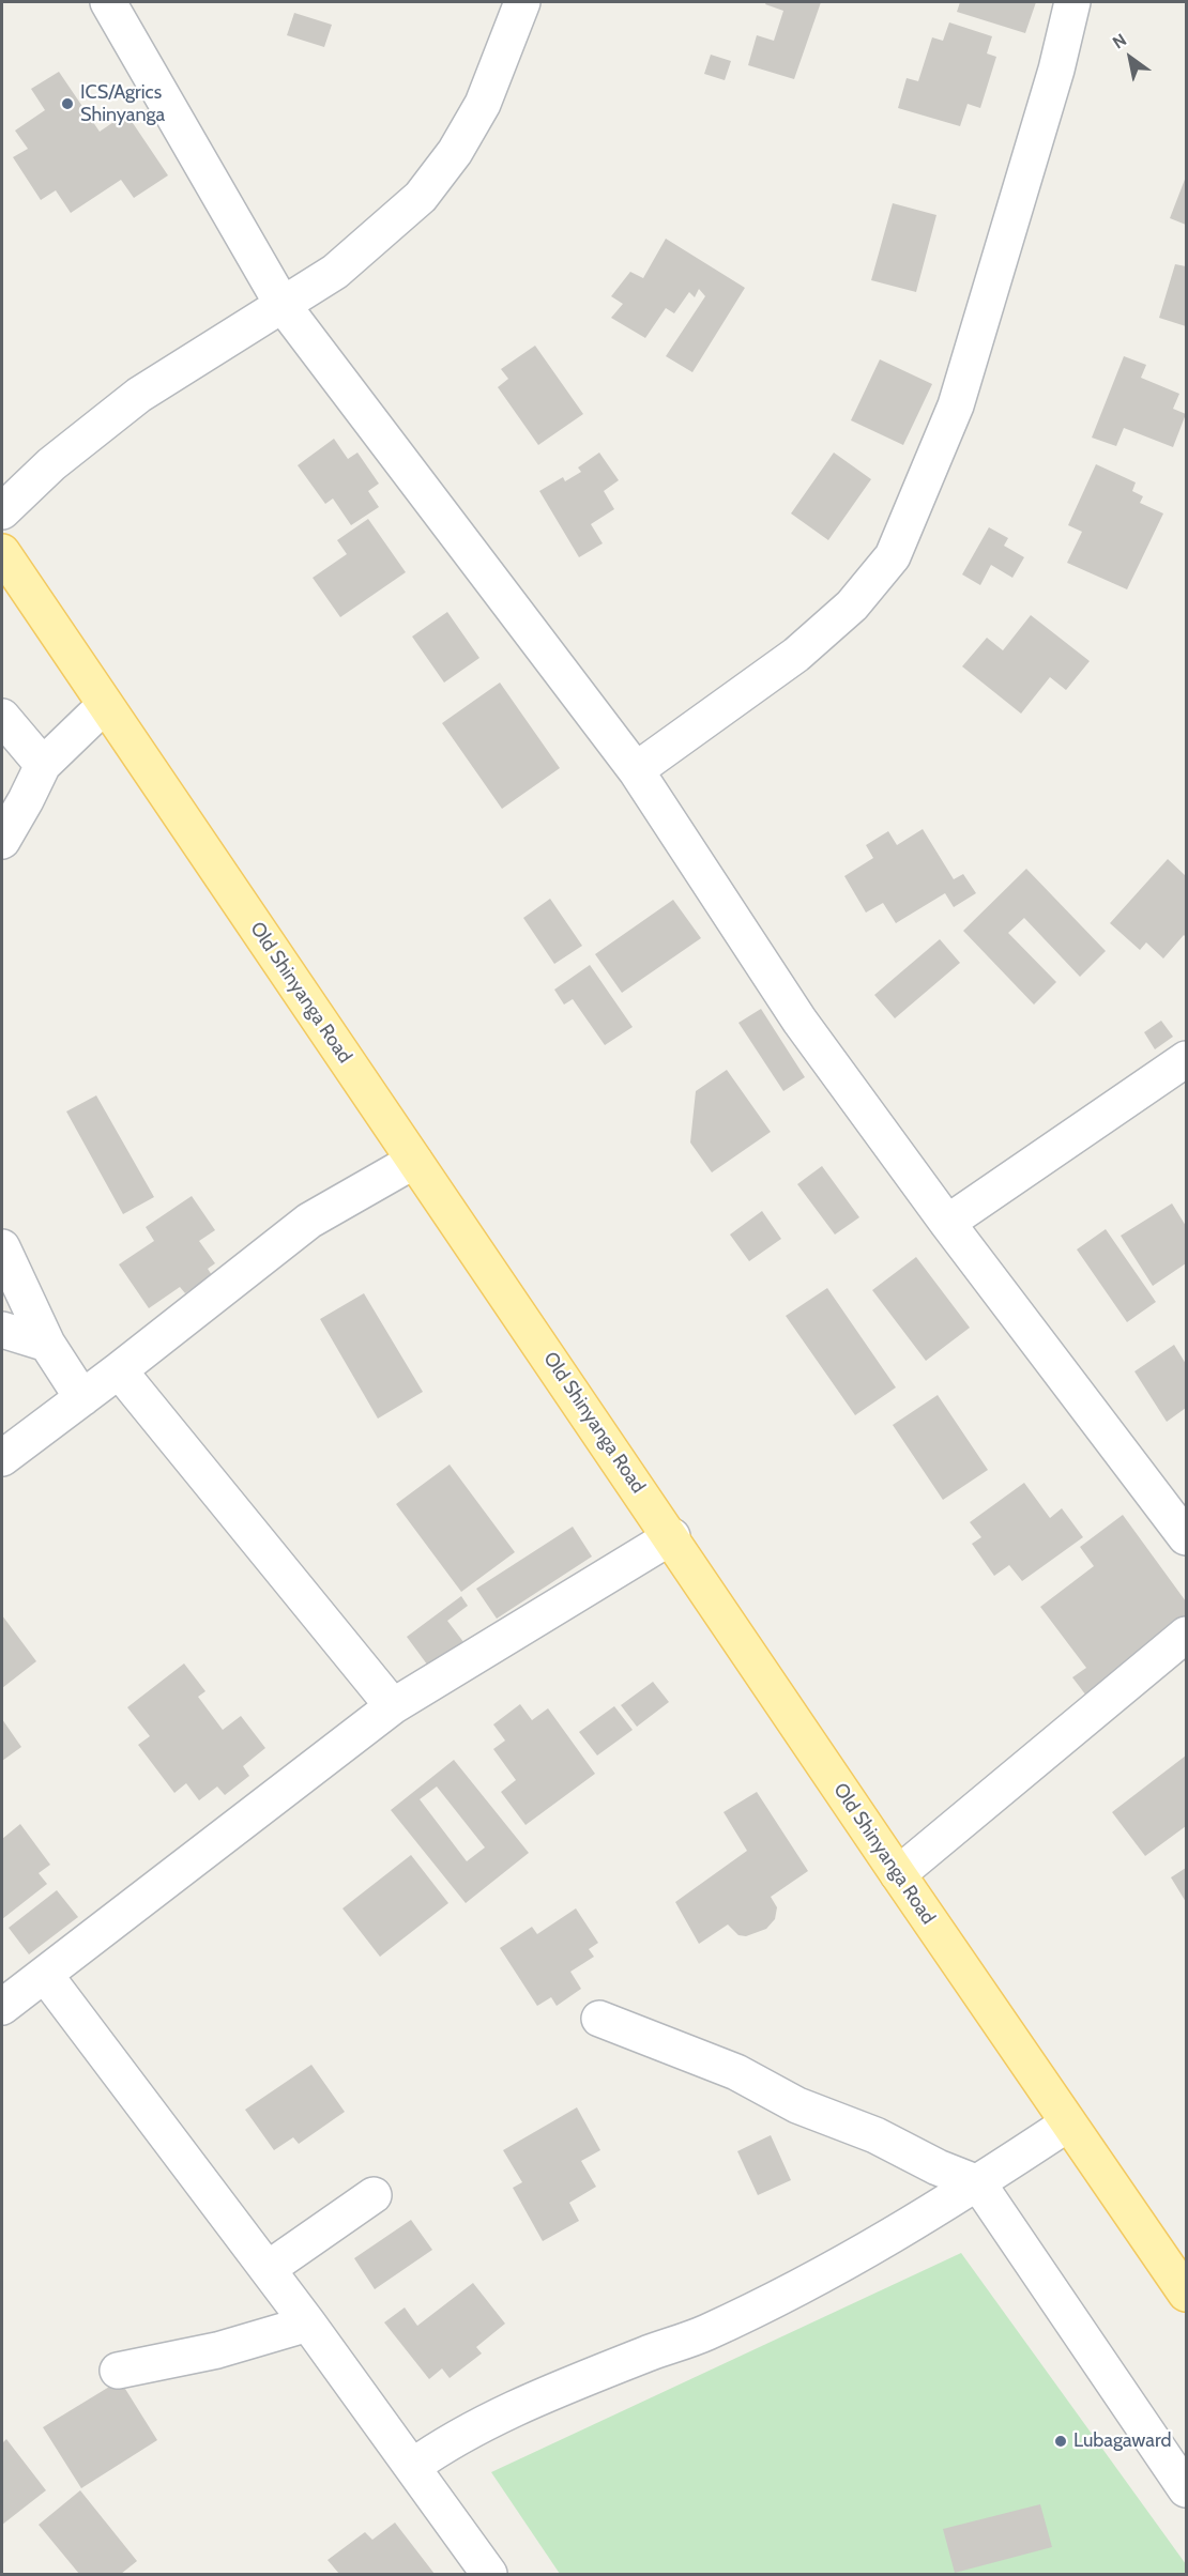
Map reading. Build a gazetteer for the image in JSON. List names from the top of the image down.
{
  "streets": {
    "main road": ["Old Shinyanga Road"]
  },
  "places": ["ICS/Agrics Shinyanga", "Lubagaward"],
  "north": "top left"
}
